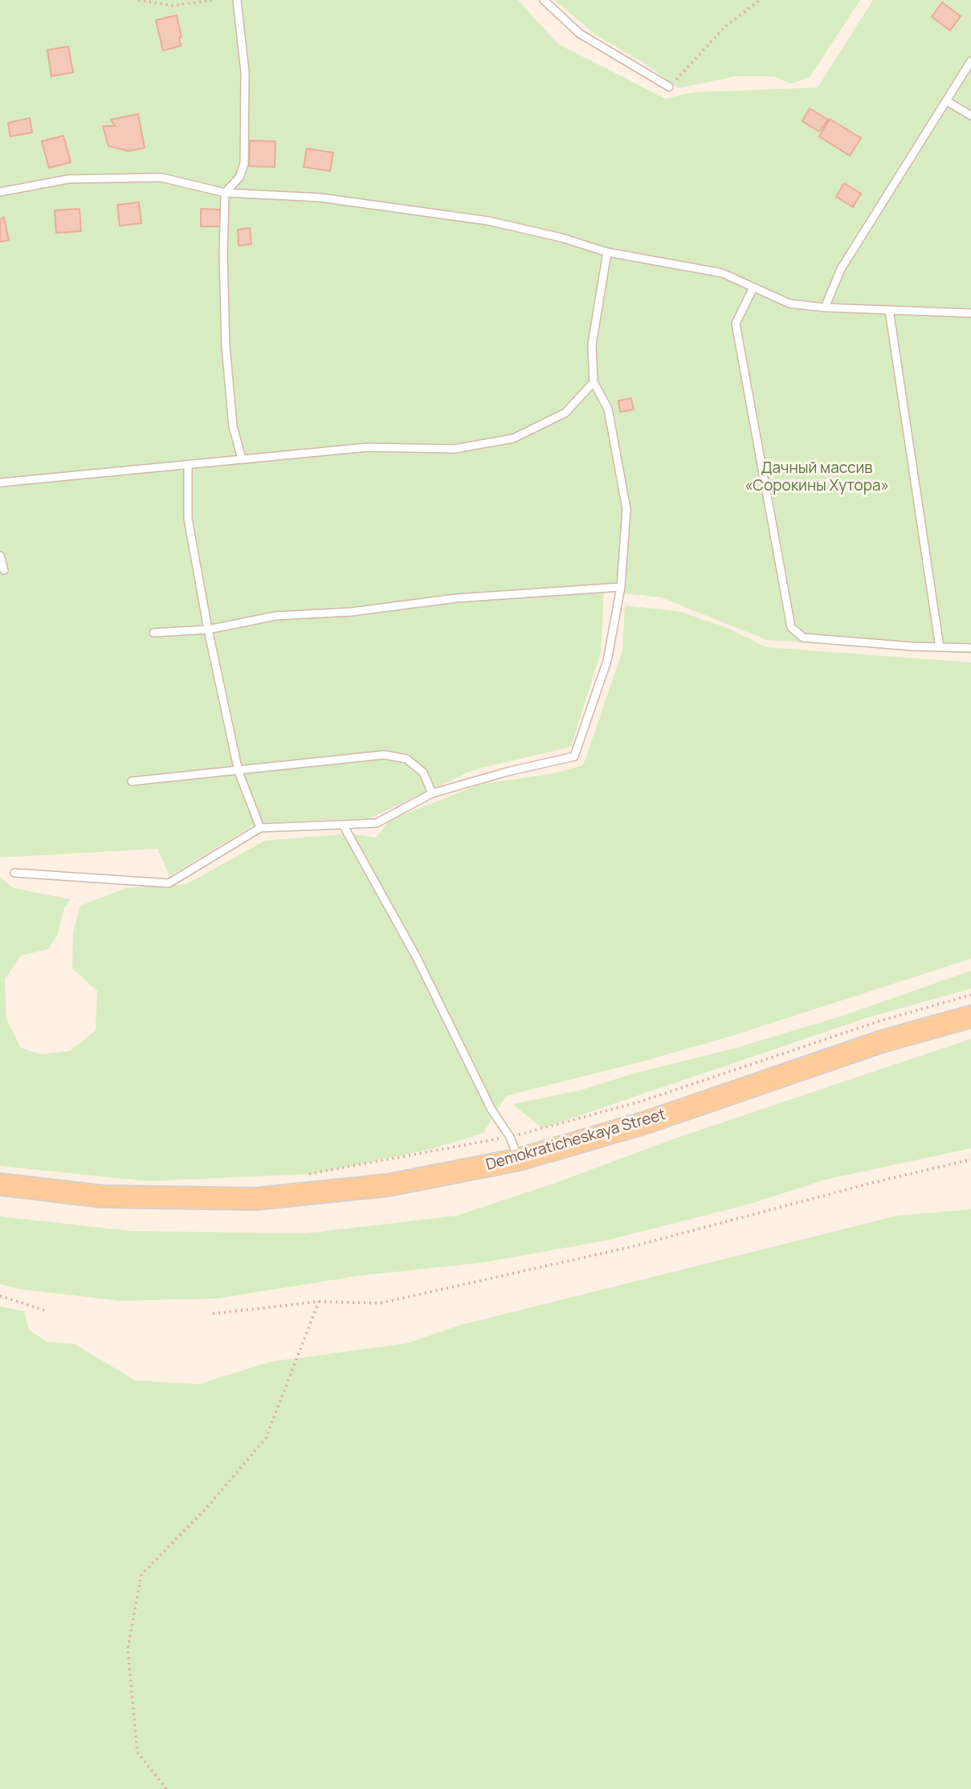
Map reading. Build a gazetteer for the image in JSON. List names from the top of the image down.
{
  "streets": {
    "main road": ["Demokraticheskaya Street"]
  },
  "parks": ["Дачный массив «Сорокины Хутора»"]
}
